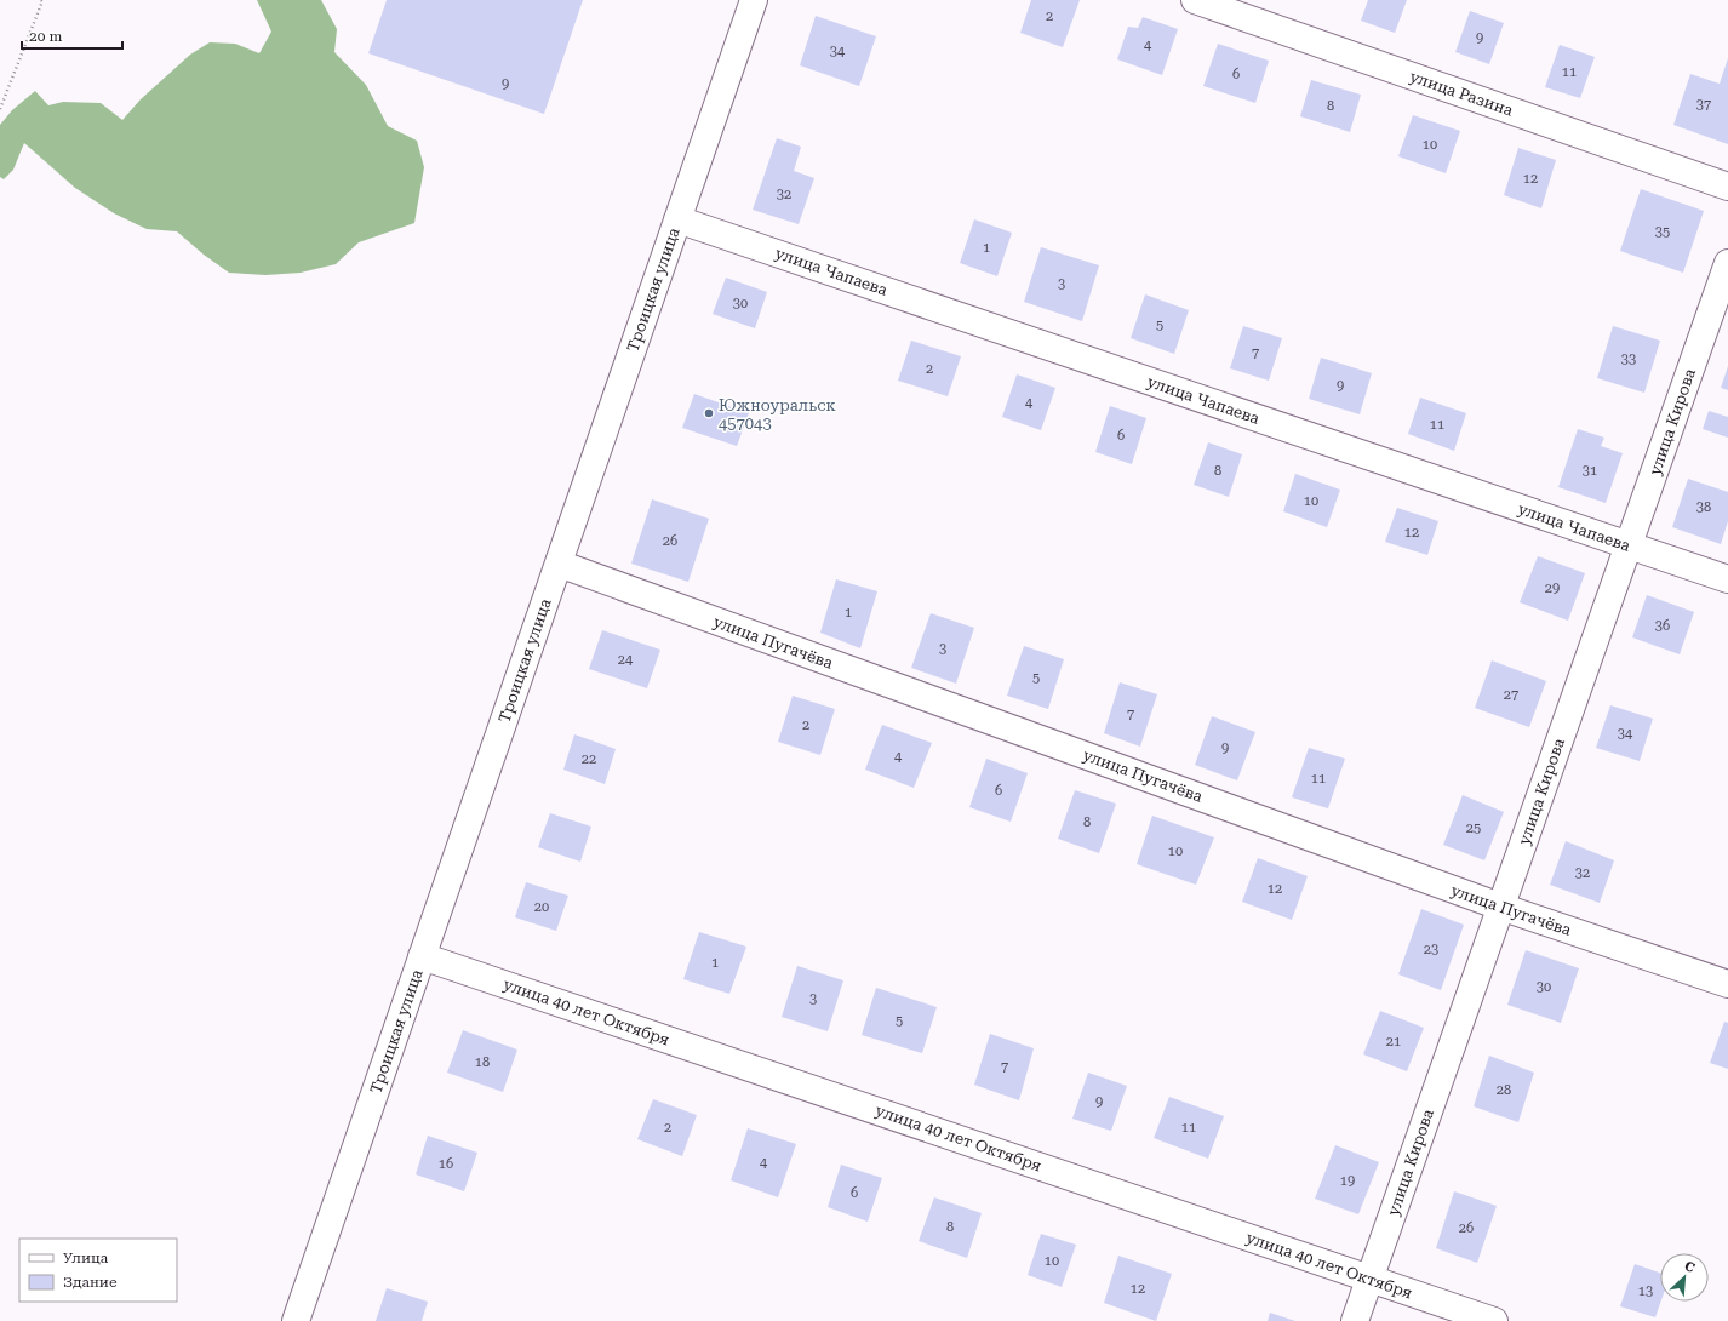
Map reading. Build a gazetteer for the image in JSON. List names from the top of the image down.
{
  "streets": {
    "street": [
      "улица Разина",
      "улица Чапаева",
      "Троицкая улица",
      "улица Кирова",
      "улица Пугачёва",
      "улица 40 лет Октября"
    ]
  },
  "crossings": [
    ["улица Чапаева", "Троицкая улица"],
    ["улица Чапаева", "улица Кирова"],
    ["Троицкая улица", "улица Пугачёва"],
    ["Троицкая улица", "улица 40 лет Октября"],
    ["улица Кирова", "улица Пугачёва"],
    ["улица Кирова", "улица 40 лет Октября"]
  ],
  "places": ["Южноуральск 457043"],
  "house_numbers": [
    "2",
    "9",
    "4",
    "34",
    "11",
    "6",
    "9",
    "37",
    "8",
    "10",
    "12",
    "32",
    "35",
    "1",
    "3",
    "30",
    "5",
    "7",
    "33",
    "2",
    "9",
    "4",
    "11",
    "6",
    "8",
    "31",
    "10",
    "38",
    "12",
    "26",
    "29",
    "1",
    "36",
    "3",
    "24",
    "5",
    "27",
    "7",
    "2",
    "34",
    "9",
    "4",
    "22",
    "11",
    "6",
    "8",
    "25",
    "10",
    "32",
    "12",
    "20",
    "23",
    "1",
    "30",
    "3",
    "5",
    "21",
    "18",
    "7",
    "28",
    "9",
    "2",
    "11",
    "4",
    "16",
    "19",
    "6",
    "8",
    "26",
    "10",
    "12",
    "13"
  ],
  "legend": ["Улица", "Здание"],
  "scale_bar": "20 m",
  "north": "top right"
}
